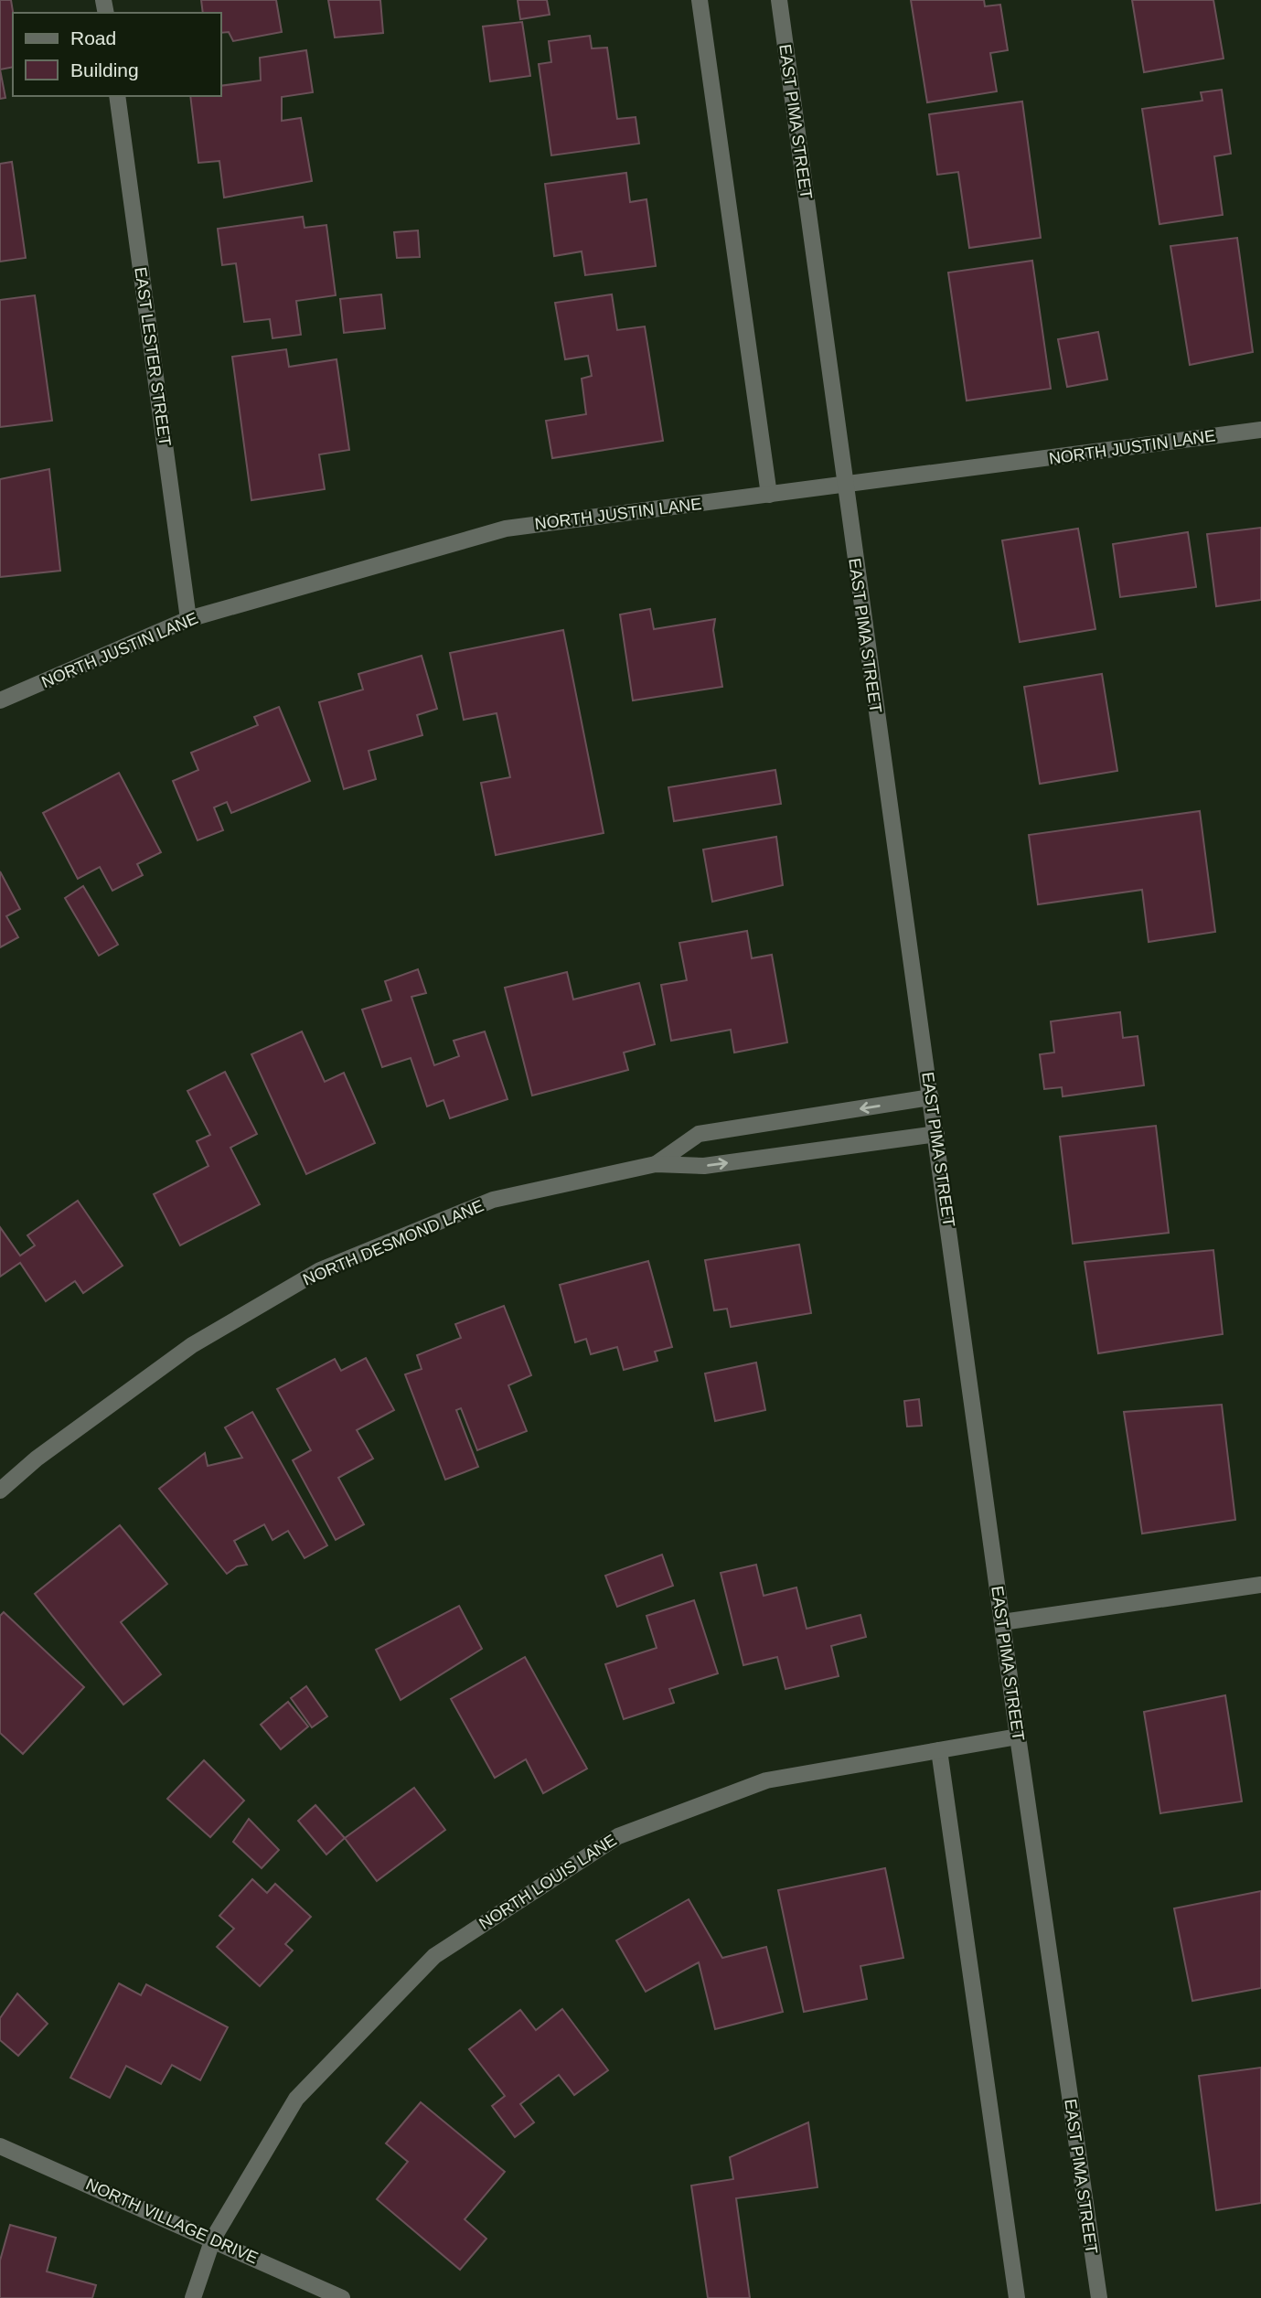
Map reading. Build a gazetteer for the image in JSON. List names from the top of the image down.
{
  "streets": {
    "street": [
      "EAST PIMA STREET",
      "EAST LESTER STREET",
      "NORTH JUSTIN LANE",
      "NORTH DESMOND LANE",
      "NORTH LOUIS LANE",
      "NORTH VILLAGE DRIVE"
    ]
  },
  "crossings": [
    ["EAST PIMA STREET", "NORTH JUSTIN LANE"],
    ["EAST PIMA STREET", "NORTH DESMOND LANE"],
    ["EAST PIMA STREET", "NORTH LOUIS LANE"],
    ["EAST LESTER STREET", "NORTH JUSTIN LANE"],
    ["NORTH LOUIS LANE", "NORTH VILLAGE DRIVE"]
  ],
  "legend": ["Road", "Building"]
}
